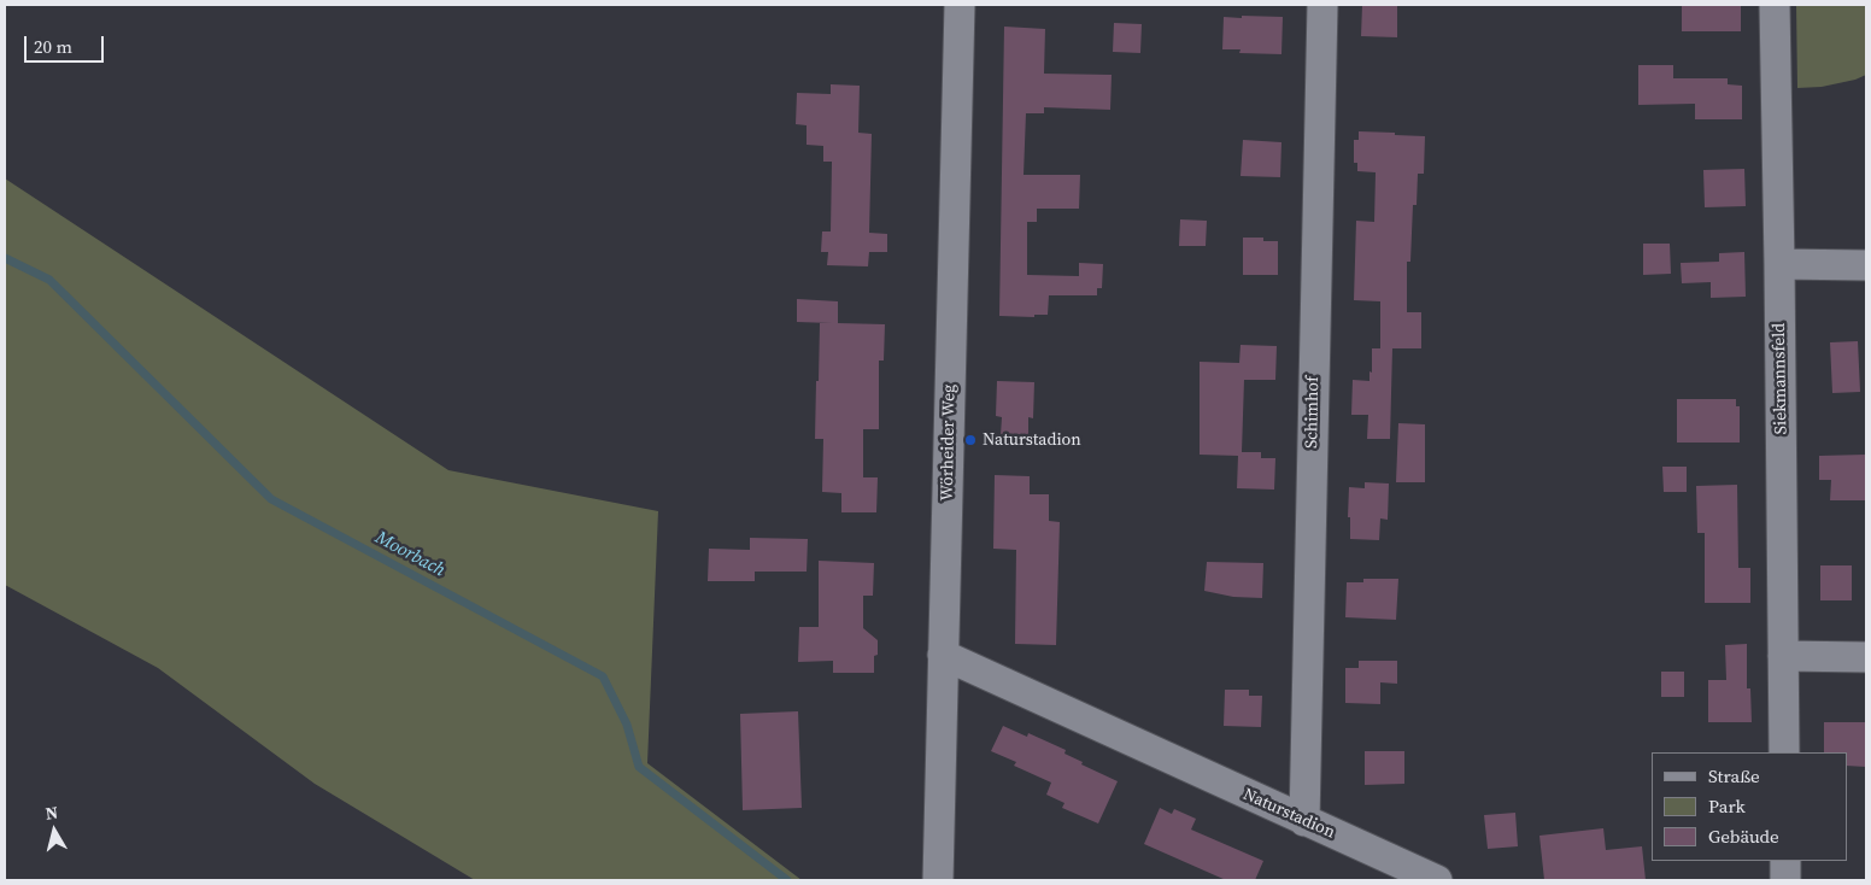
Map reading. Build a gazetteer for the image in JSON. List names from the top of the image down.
{
  "streets": {
    "street": [
      "Siekmannsfeld",
      "Schimhof",
      "Wörheider Weg",
      "Naturstadion"
    ]
  },
  "crossings": [
    ["Schimhof", "Naturstadion"],
    ["Wörheider Weg", "Naturstadion"]
  ],
  "water": ["Moorbach"],
  "places": ["Naturstadion"],
  "legend": ["Straße", "Park", "Gebäude"],
  "scale_bar": "20 m",
  "north": "top"
}
